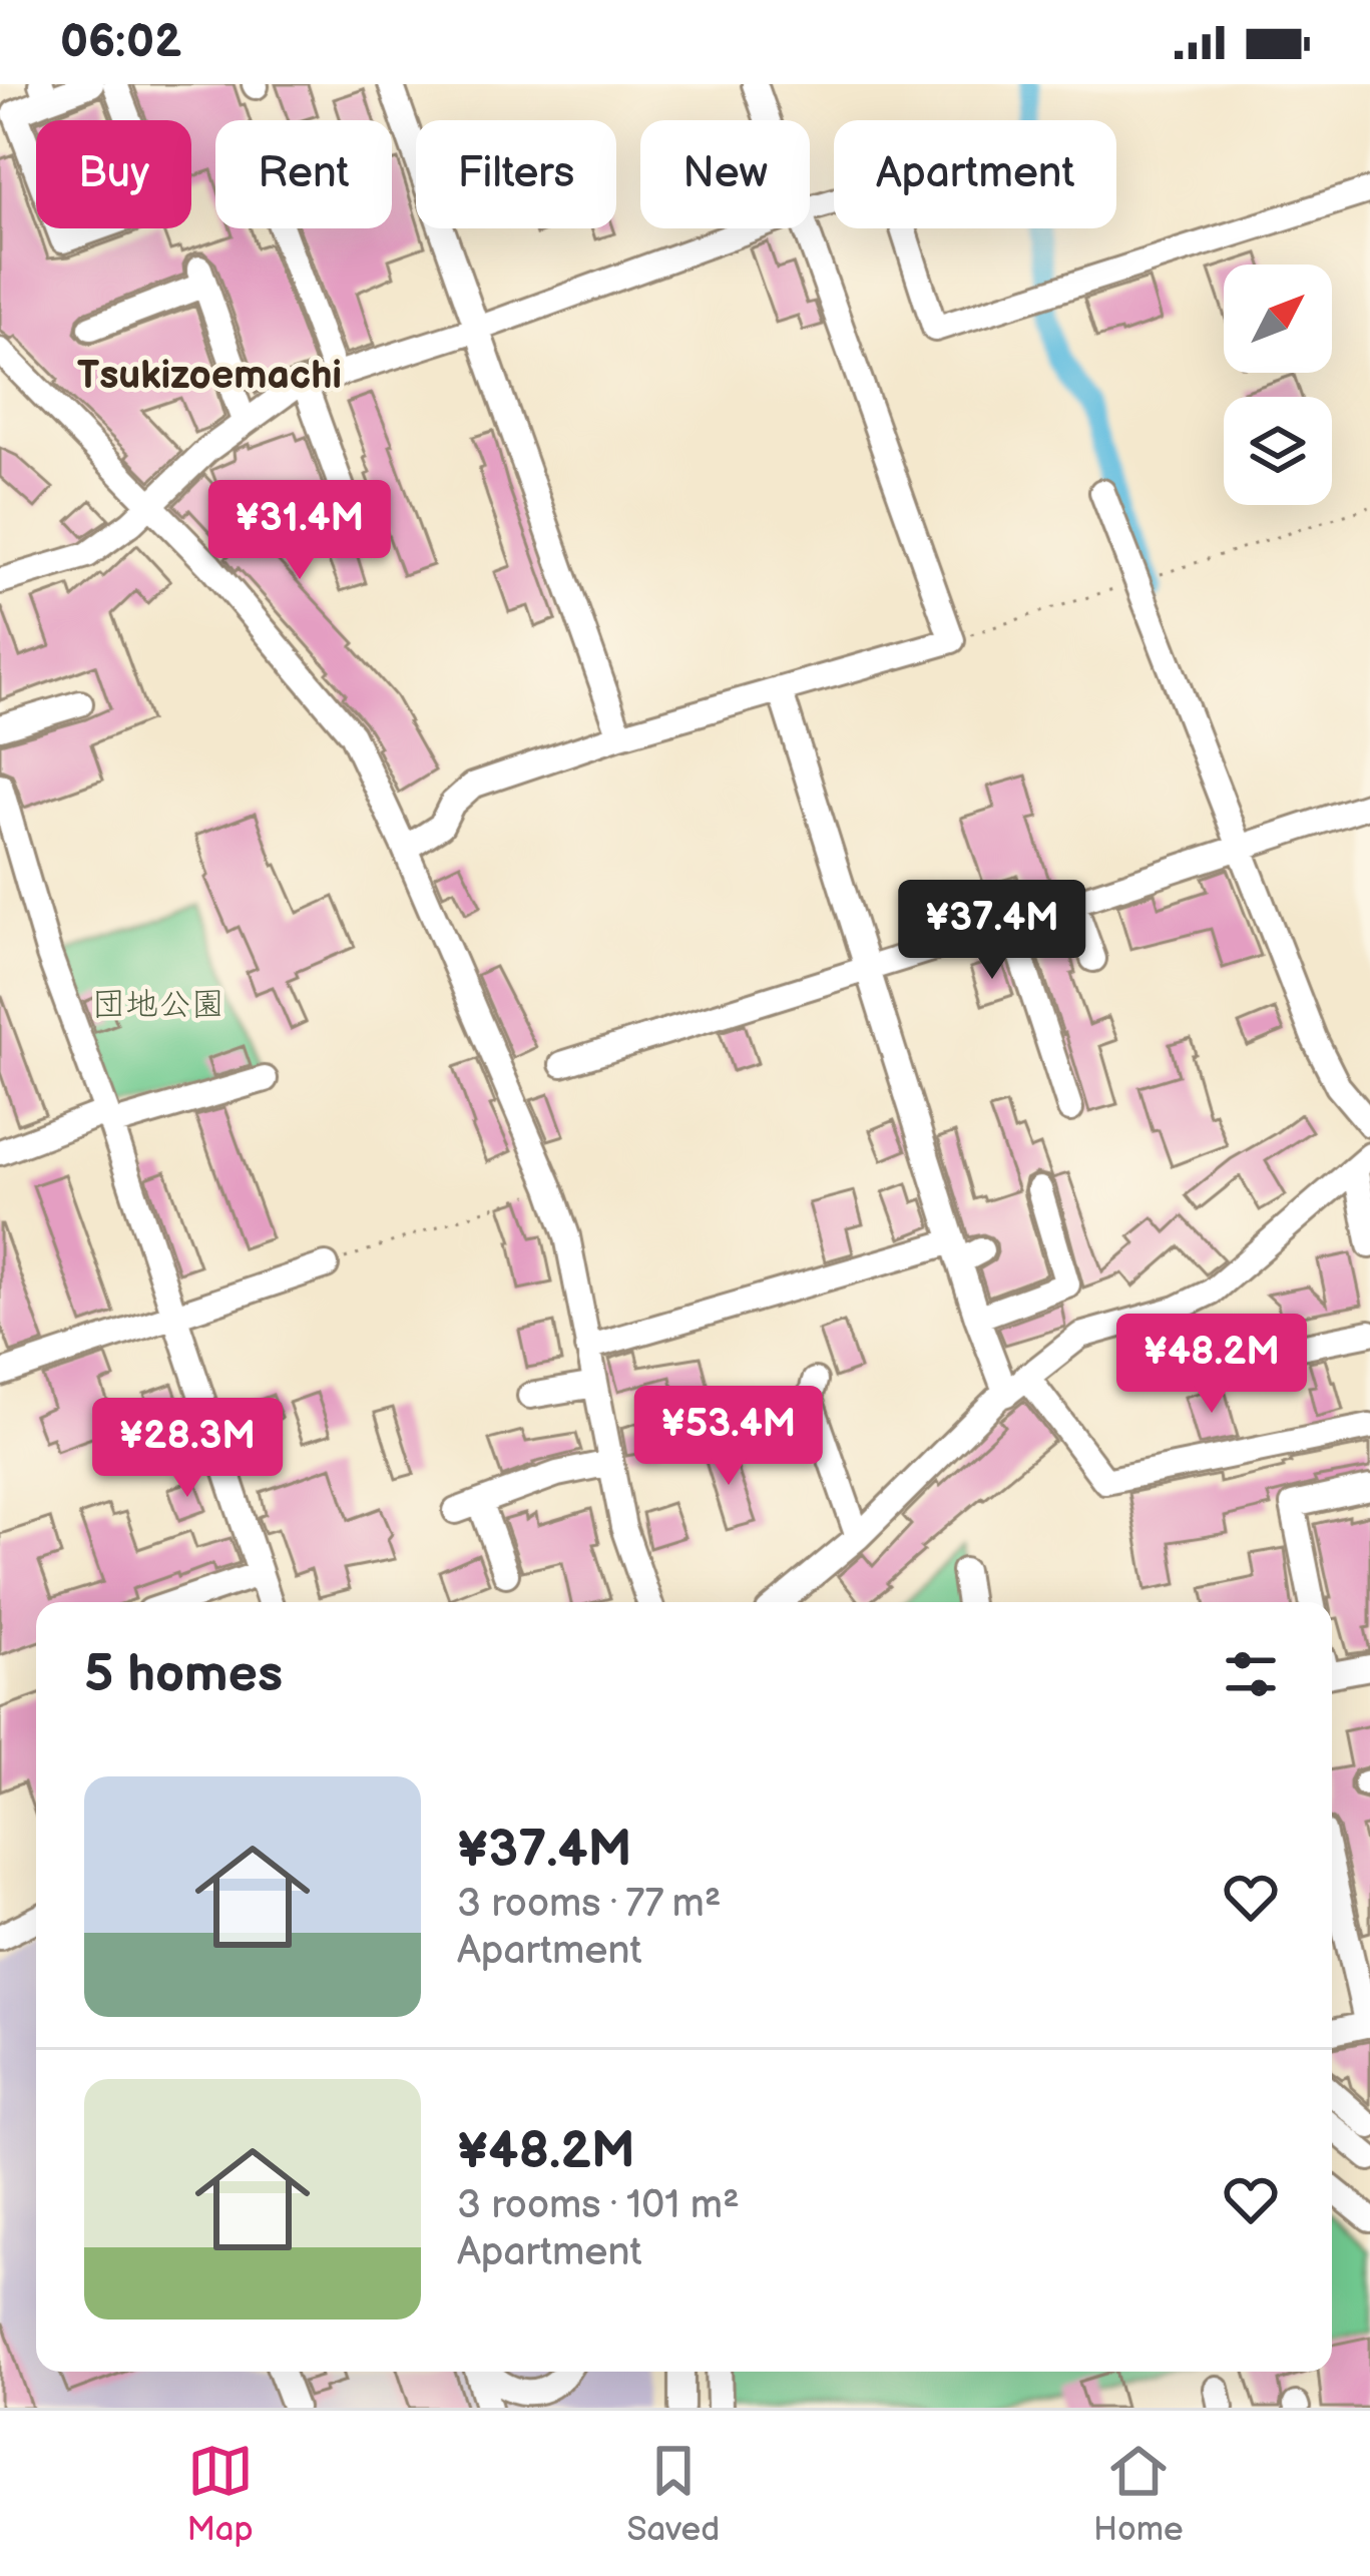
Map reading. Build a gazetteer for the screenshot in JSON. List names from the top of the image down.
{
  "districts": ["Tsukizoemachi"],
  "parks": ["団地公園"],
  "north": "top right",
  "page": {
    "status": "06:02",
    "chip": [
      "Buy",
      "Rent",
      "Filters",
      "New",
      "Apartment"
    ],
    "price": [
      "¥31.4M",
      "¥37.4M",
      "¥48.2M",
      "¥53.4M",
      "¥28.3M"
    ],
    "heading": "5 homes",
    "list": [
      {
        "name": "¥37.4M",
        "note": "3 rooms · 77 m² · Apartment"
      },
      {
        "name": "¥48.2M",
        "note": "3 rooms · 101 m² · Apartment"
      }
    ],
    "tabs": ["Map", "Saved", "Home"]
  }
}
